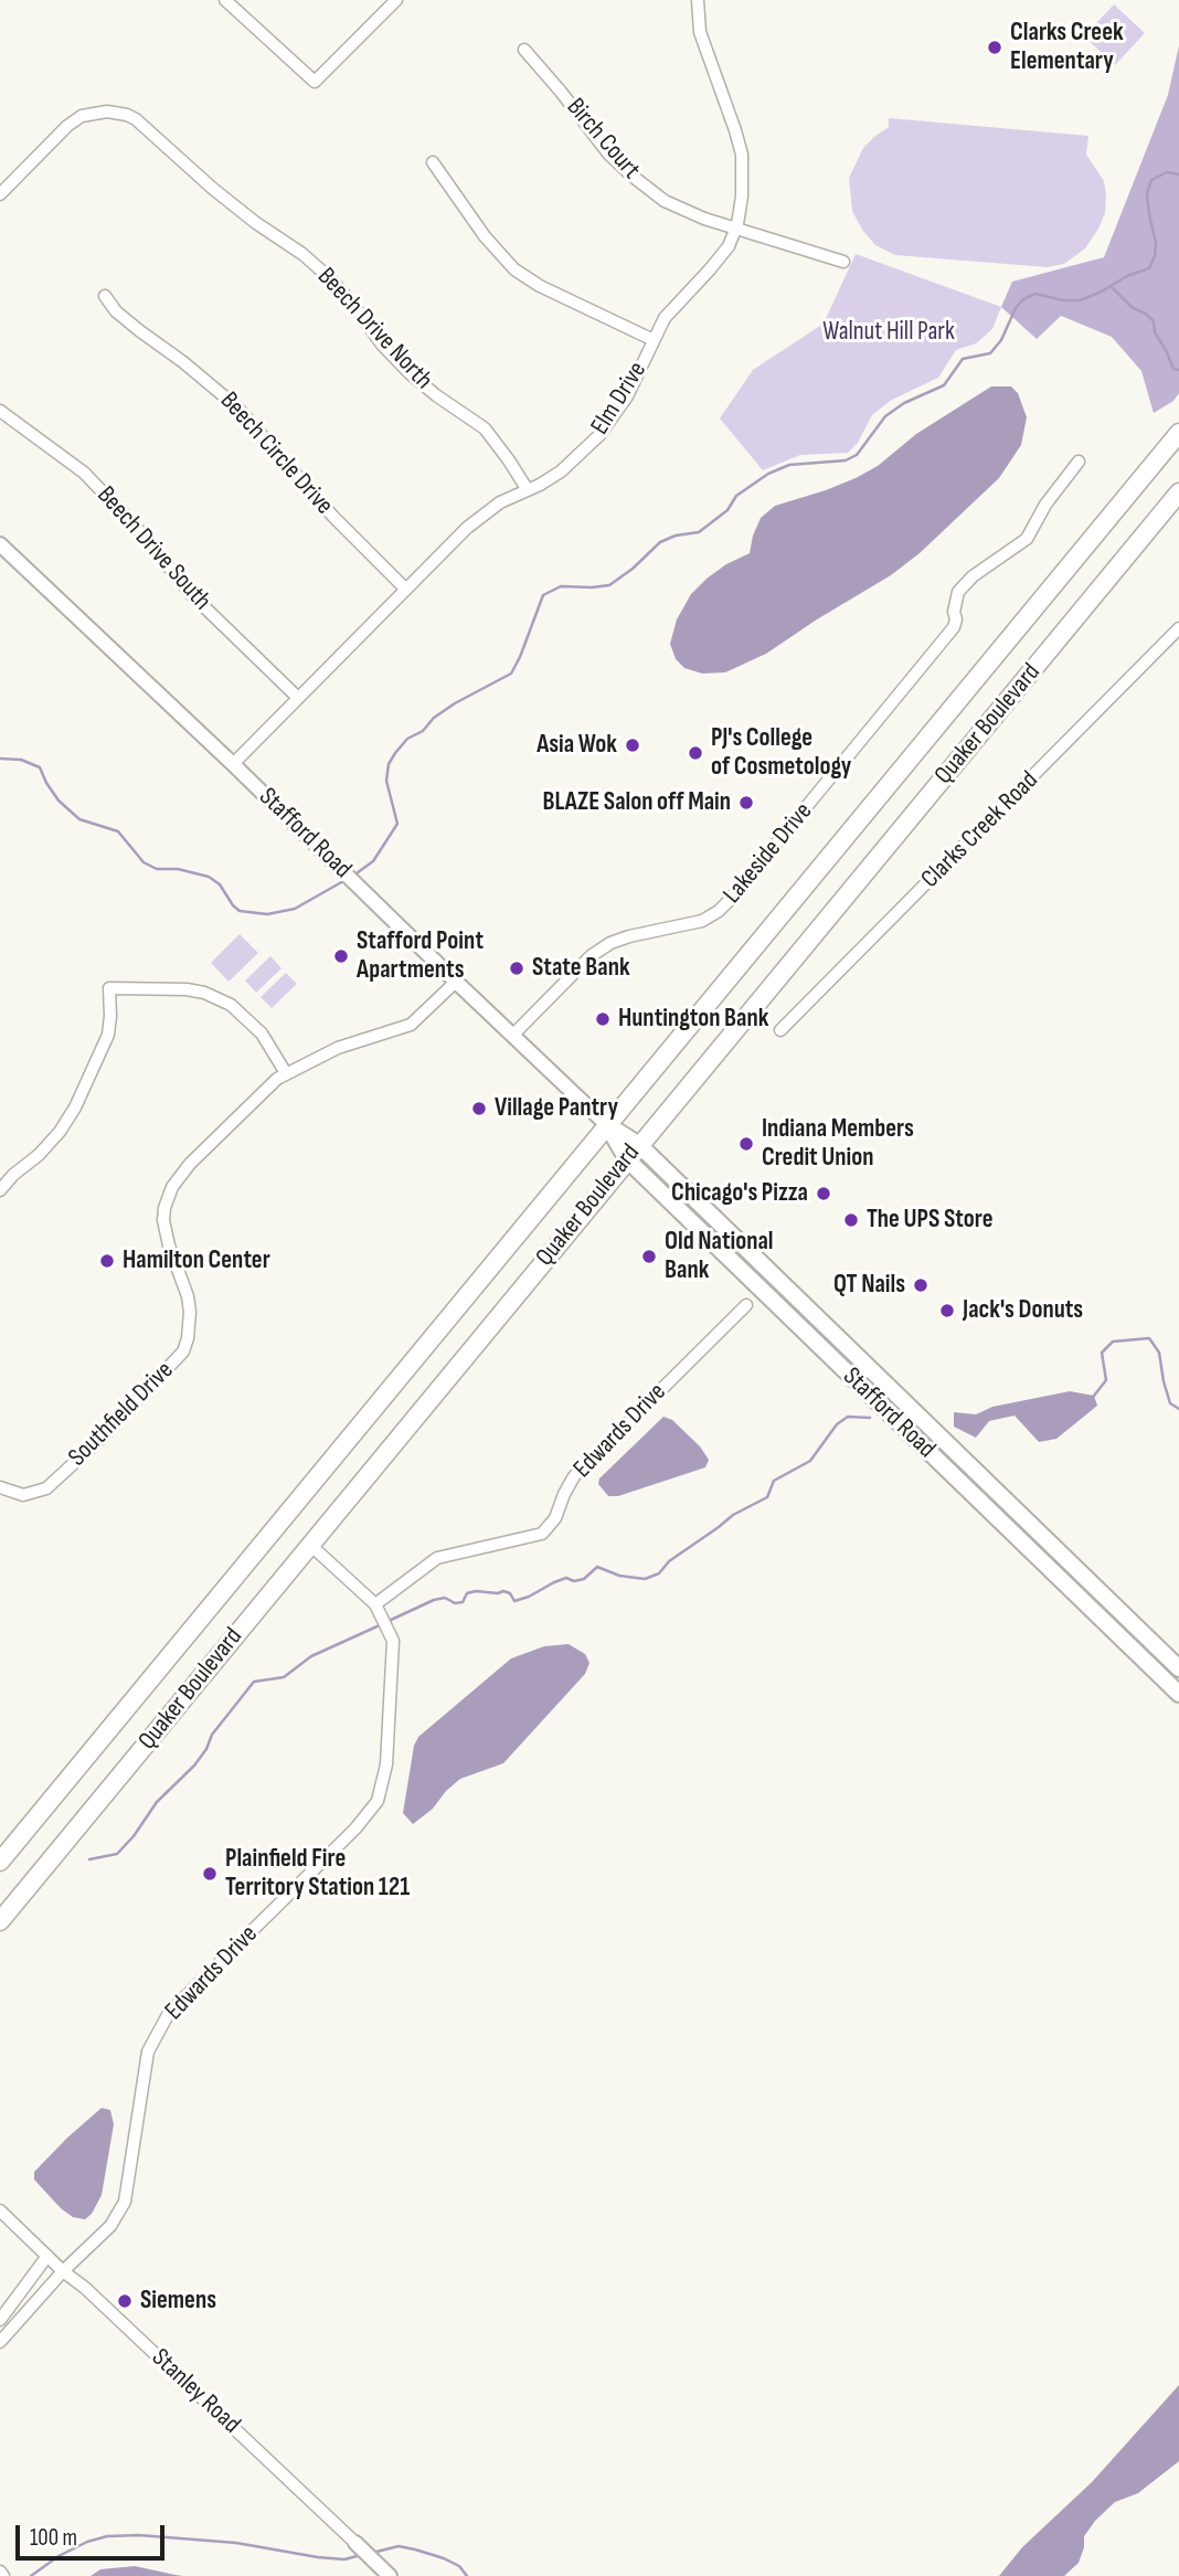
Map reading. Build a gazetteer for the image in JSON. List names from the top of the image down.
{
  "streets": {
    "main road": ["Quaker Boulevard", "Stafford Road"],
    "street": [
      "Birch Court",
      "Beech Drive North",
      "Elm Drive",
      "Beech Circle Drive",
      "Beech Drive South",
      "Clarks Creek Road",
      "Lakeside Drive",
      "Southfield Drive",
      "Edwards Drive",
      "Stanley Road"
    ]
  },
  "crossings": [
    ["Birch Court", "Elm Drive"],
    ["Beech Drive North", "Elm Drive"],
    ["Elm Drive", "Beech Circle Drive"],
    ["Elm Drive", "Beech Drive South"],
    ["Elm Drive", "Stafford Road"],
    ["Quaker Boulevard", "Stafford Road"],
    ["Quaker Boulevard", "Edwards Drive"],
    ["Stafford Road", "Lakeside Drive"],
    ["Stafford Road", "Southfield Drive"],
    ["Edwards Drive", "Stanley Road"]
  ],
  "parks": ["Walnut Hill Park"],
  "places": [
    "Clarks Creek Elementary",
    "Asia Wok",
    "PJ's College of Cosmetology",
    "BLAZE Salon off Main",
    "Stafford Point Apartments",
    "State Bank",
    "Huntington Bank",
    "Village Pantry",
    "Indiana Members Credit Union",
    "Chicago's Pizza",
    "The UPS Store",
    "Old National Bank",
    "Hamilton Center",
    "QT Nails",
    "Jack's Donuts",
    "Plainfield Fire Territory Station 121",
    "Siemens"
  ],
  "scale_bar": "100 m"
}
